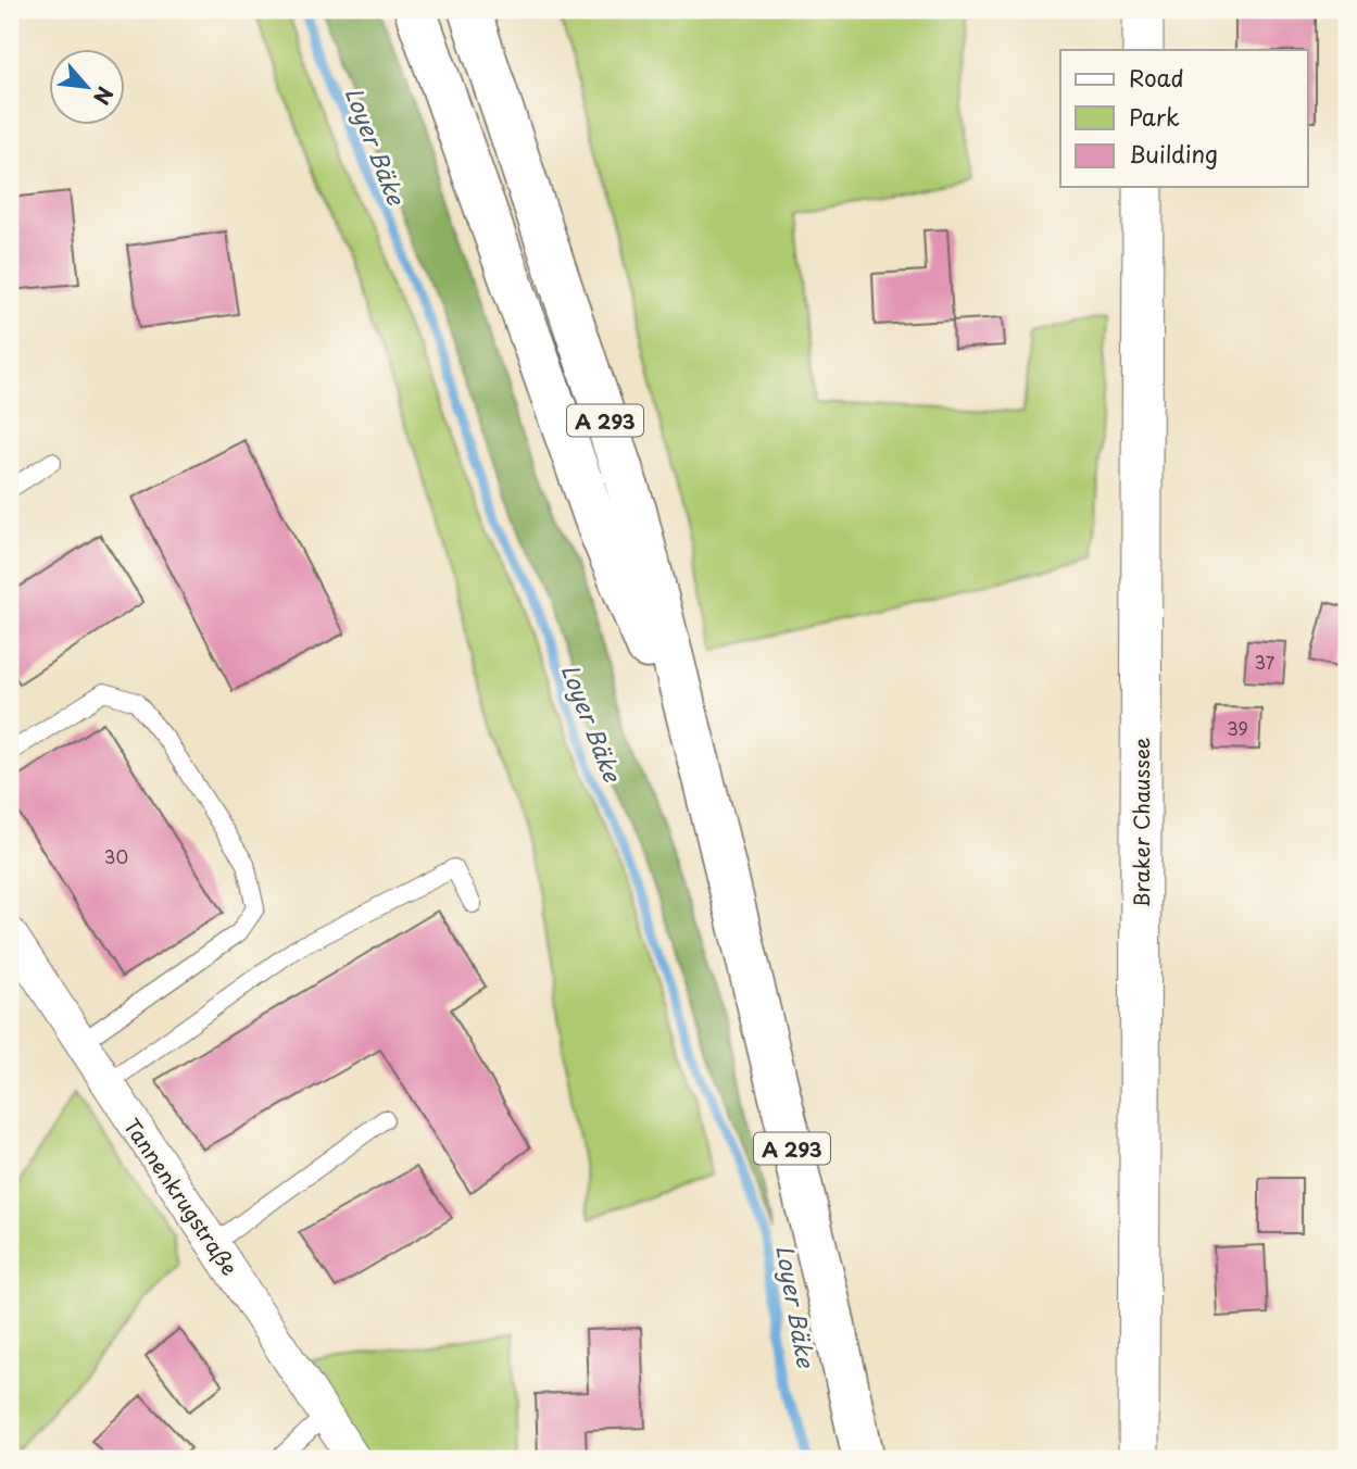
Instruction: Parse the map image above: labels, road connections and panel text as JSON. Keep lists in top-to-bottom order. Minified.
{"streets":{"highway":["A 293"],"street":["Braker Chaussee","Tannenkrugstraße"]},"water":["Loyer Bäke"],"house_numbers":["37","39","30"],"legend":["Road","Park","Building"],"north":"bottom right"}
